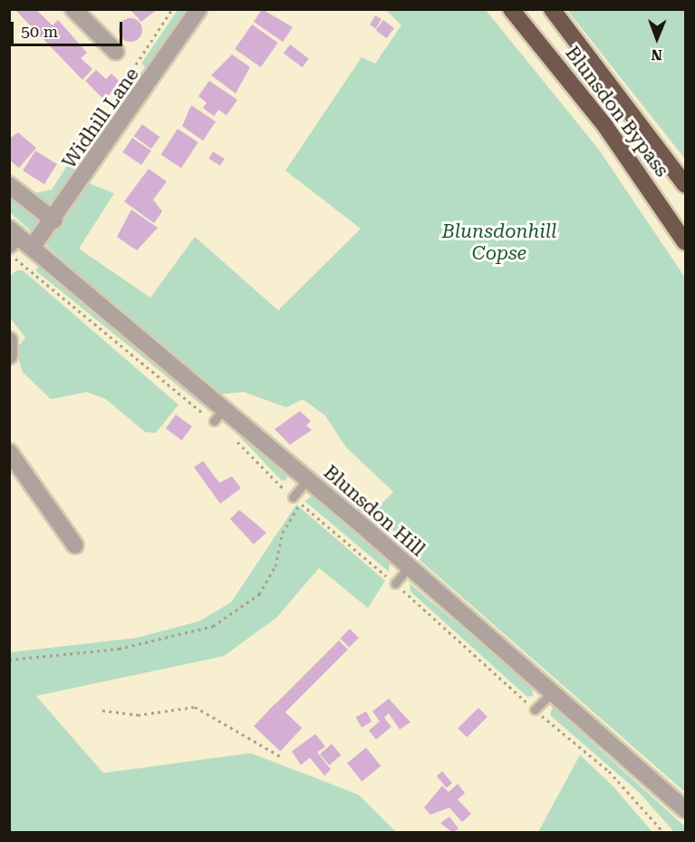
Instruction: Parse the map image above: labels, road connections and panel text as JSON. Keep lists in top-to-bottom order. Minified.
{"streets":{"highway":["Blunsdon Bypass"],"street":["Widhill Lane","Blunsdon Hill"]},"crossings":[["Widhill Lane","Blunsdon Hill"]],"parks":["Blunsdonhill Copse"],"scale_bar":"50 m","north":"bottom"}
